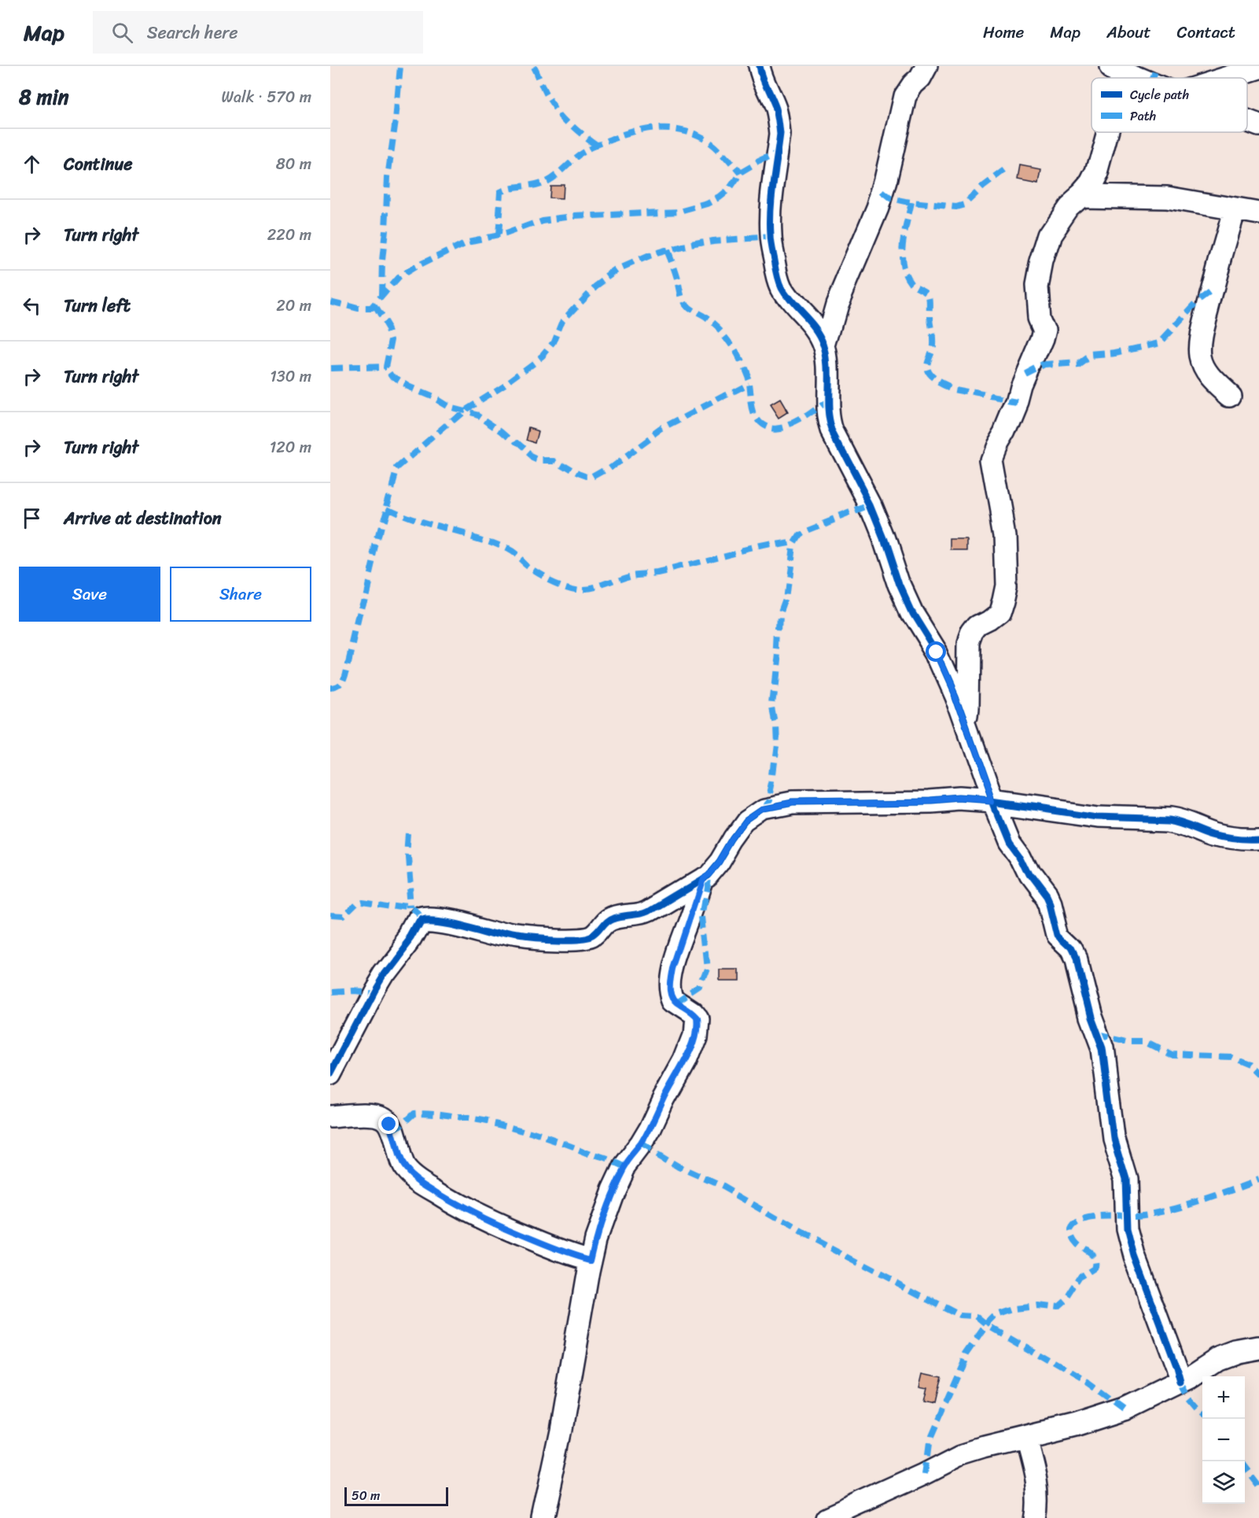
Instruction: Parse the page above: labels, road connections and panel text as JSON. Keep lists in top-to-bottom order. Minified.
{"legend":["Cycle path","Path"],"scale_bar":"50 m","page":{"header":"Map","search":"Search here","nav":["Home","Map","About","Contact"],"heading":["8 min","Walk · 570 m"],"list":[["Continue","80 m"],["Turn right","220 m"],["Turn left","20 m"],["Turn right","130 m"],["Turn right","120 m"],"Arrive at destination"],"buttons":["Save","Share"],"map_buttons":["+","−"],"scale":"50 m"}}
